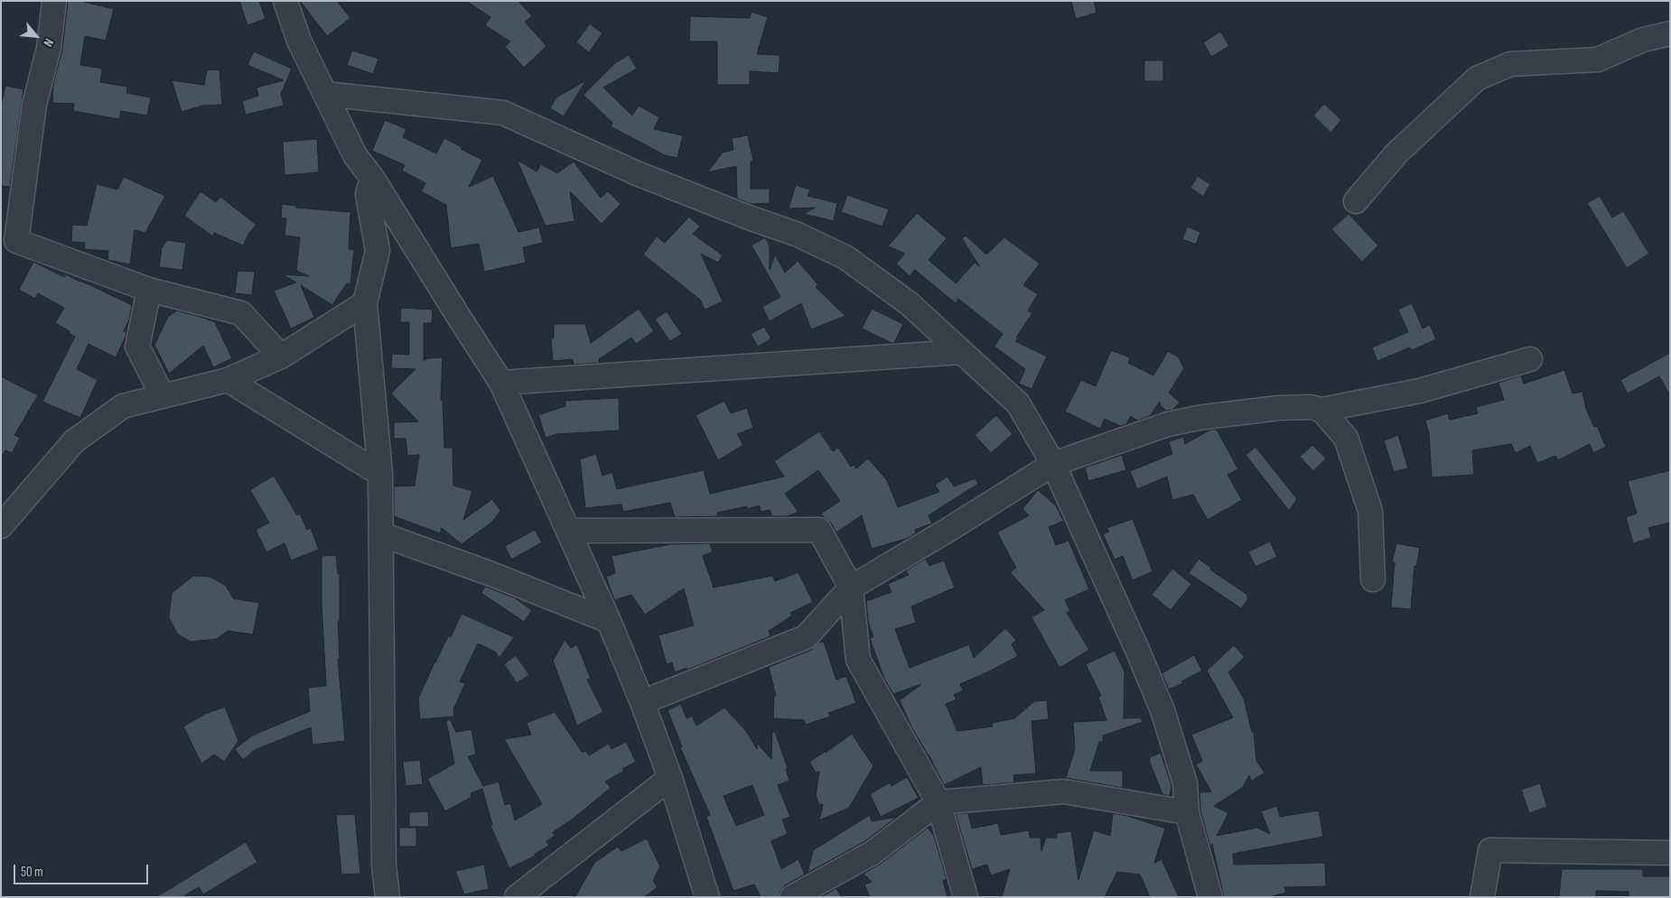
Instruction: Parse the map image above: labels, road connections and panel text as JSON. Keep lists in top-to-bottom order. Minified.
{"scale_bar":"50 m","north":"bottom right"}
